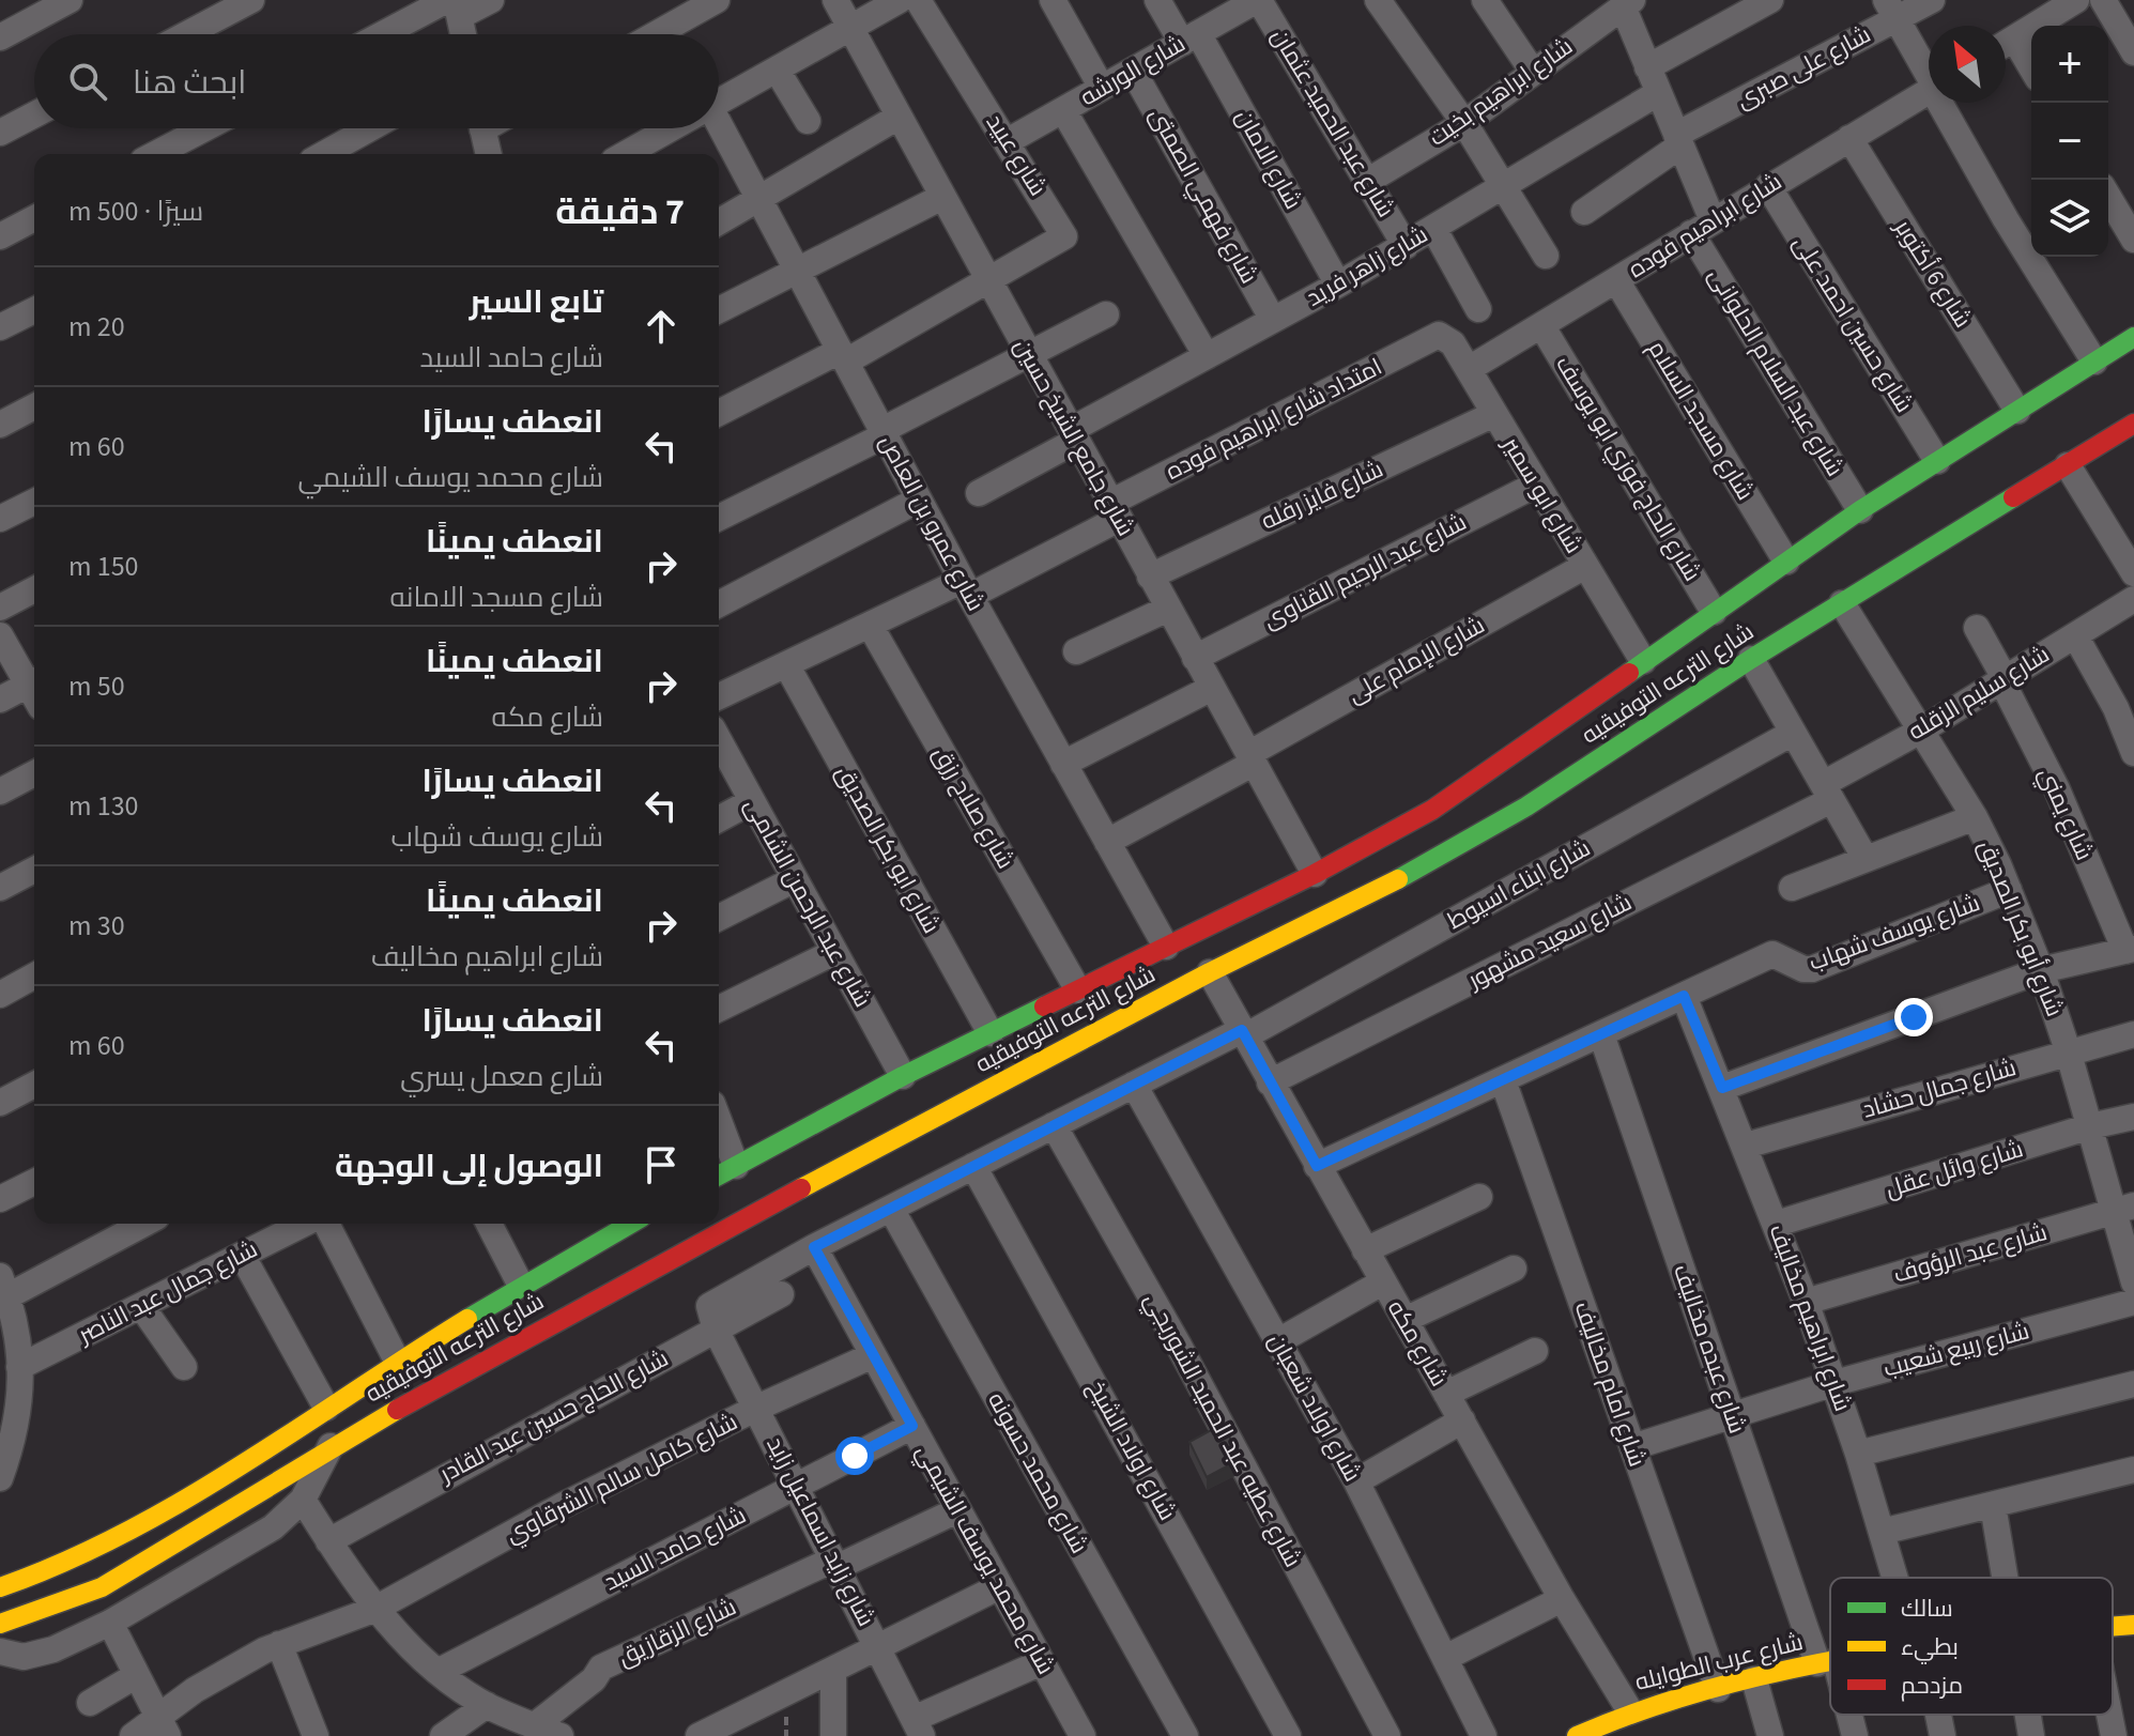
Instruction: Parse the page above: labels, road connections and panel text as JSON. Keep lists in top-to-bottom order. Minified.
{"streets":{"main road":["شارع الترعه التوفيقيه","شارع عرب الطوايله"],"street":["شارع على صبرى","شارع الورشه","شارع ابراهيم بخيت","شارع عبد الحميد عثمان","شارع عبيد","شارع الامان","شارع فهمي الصمتى","شارع ابراهيم فوده","شارع زاهر فريد","شارع 6 أكتوبر","شارع حسين احمد على","شارع عبد السلام الحلوانى","امتداد شارع ابراهيم فوده","شارع مسجد السلام","شارع جامع الشيخ حسين","شارع الحاج فوزي ابو يوسف","شارع فايز رفله","شارع ابو سمير","شارع عمرو بن العاص","شارع عبد الرحيم القناوى","شارع الإمام على","شارع سليم الزقله","شارع صلاح رزق","شارع يمني","شارع ابو بكر الصديق","شارع ابناء اسيوط","شارع عبد الرحمن الشامى","شارع أبو بكر الصديق","شارع يوسف شهاب","شارع سعيد مشهور","شارع جمال حشاد","شارع وائل عقل","شارع عبد الرؤوف","شارع جمال عبد الناصر","شارع ابراهيم مخاليف","شارع مكه","شارع عبده مخاليف","شارع ربيع شعيب","شارع امام مخاليف","شارع اولاد شعبان","شارع الحاج حسين عبد القادر","شارع عطيه عبد الحميد الشوربجي","شارع اولاد الشيخ","شارع محمد حسونه","شارع كامل سالم الشرقاوي","شارع زايد اسماعيل زايد","شارع حامد السيد","شارع محمد يوسف الشيمي","شارع الزقازيق"]},"crossings":[["شارع على صبرى","شارع عبد السلام الحلوانى"],["شارع الورشه","شارع عبد الحميد عثمان"],["شارع الورشه","شارع عبيد"],["شارع الورشه","شارع الامان"],["شارع الورشه","شارع فهمي الصمتى"],["شارع ابراهيم بخيت","شارع عبد الحميد عثمان"],["شارع ابراهيم بخيت","شارع عبد السلام الحلوانى"],["شارع عبد الحميد عثمان","شارع زاهر فريد"],["شارع عبيد","شارع جامع الشيخ حسين"],["شارع الامان","شارع زاهر فريد"],["شارع فهمي الصمتى","شارع زاهر فريد"],["شارع ابراهيم فوده","شارع 6 أكتوبر"],["شارع ابراهيم فوده","شارع حسين احمد على"],["شارع ابراهيم فوده","شارع عبد السلام الحلوانى"],["شارع ابراهيم فوده","شارع مسجد السلام"],["شارع ابراهيم فوده","شارع الحاج فوزي ابو يوسف"],["شارع ابراهيم فوده","شارع ابو سمير"],["شارع زاهر فريد","شارع عبد السلام الحلوانى"],["شارع زاهر فريد","شارع جامع الشيخ حسين"],["شارع 6 أكتوبر","شارع الترعه التوفيقيه"],["شارع حسين احمد على","شارع الترعه التوفيقيه"],["شارع عبد السلام الحلوانى","شارع الترعه التوفيقيه"],["امتداد شارع ابراهيم فوده","شارع جامع الشيخ حسين"],["امتداد شارع ابراهيم فوده","شارع ابو سمير"],["امتداد شارع ابراهيم فوده","شارع عمرو بن العاص"],["امتداد شارع ابراهيم فوده","شارع صلاح رزق"],["امتداد شارع ابراهيم فوده","شارع ابو بكر الصديق"],["شارع مسجد السلام","شارع الترعه التوفيقيه"],["شارع جامع الشيخ حسين","شارع فايز رفله"],["شارع جامع الشيخ حسين","شارع عبد الرحيم القناوى"],["شارع جامع الشيخ حسين","شارع الإمام على"],["شارع جامع الشيخ حسين","شارع الترعه التوفيقيه"],["شارع الحاج فوزي ابو يوسف","شارع الترعه التوفيقيه"],["شارع فايز رفله","شارع ابو سمير"],["شارع ابو سمير","شارع عبد الرحيم القناوى"],["شارع ابو سمير","شارع الإمام على"],["شارع ابو سمير","شارع الترعه التوفيقيه"],["شارع عمرو بن العاص","شارع الإمام على"],["شارع عمرو بن العاص","شارع الترعه التوفيقيه"],["شارع الترعه التوفيقيه","شارع صلاح رزق"],["شارع الترعه التوفيقيه","شارع ابو بكر الصديق"],["شارع الترعه التوفيقيه","شارع عبد الرحمن الشامى"],["شارع الترعه التوفيقيه","شارع أبو بكر الصديق"],["شارع الترعه التوفيقيه","شارع مكه"],["شارع سليم الزقله","شارع يمني"],["شارع سليم الزقله","شارع أبو بكر الصديق"],["شارع سليم الزقله","شارع سعيد مشهور"],["شارع ابناء اسيوط","شارع مكه"],["شارع ابناء اسيوط","شارع اولاد شعبان"],["شارع ابناء اسيوط","شارع الحاج حسين عبد القادر"],["شارع ابناء اسيوط","شارع عطيه عبد الحميد الشوربجي"],["شارع ابناء اسيوط","شارع اولاد الشيخ"],["شارع ابناء اسيوط","شارع محمد حسونه"],["شارع ابناء اسيوط","شارع زايد اسماعيل زايد"],["شارع ابناء اسيوط","شارع محمد يوسف الشيمي"],["شارع أبو بكر الصديق","شارع يوسف شهاب"],["شارع أبو بكر الصديق","شارع جمال حشاد"],["شارع أبو بكر الصديق","شارع وائل عقل"],["شارع أبو بكر الصديق","شارع عبد الرؤوف"],["شارع يوسف شهاب","شارع ابراهيم مخاليف"],["شارع يوسف شهاب","شارع مكه"],["شارع يوسف شهاب","شارع عبده مخاليف"],["شارع يوسف شهاب","شارع امام مخاليف"],["شارع سعيد مشهور","شارع مكه"],["شارع جمال حشاد","شارع ابراهيم مخاليف"],["شارع وائل عقل","شارع ابراهيم مخاليف"],["شارع عبد الرؤوف","شارع ابراهيم مخاليف"],["شارع ابراهيم مخاليف","شارع ربيع شعيب"],["شارع مكه","شارع عرب الطوايله"],["شارع عبده مخاليف","شارع ربيع شعيب"],["شارع عبده مخاليف","شارع عرب الطوايله"],["شارع ربيع شعيب","شارع امام مخاليف"],["شارع امام مخاليف","شارع عرب الطوايله"],["شارع الحاج حسين عبد القادر","شارع زايد اسماعيل زايد"],["شارع كامل سالم الشرقاوي","شارع زايد اسماعيل زايد"],["شارع كامل سالم الشرقاوي","شارع محمد يوسف الشيمي"],["شارع زايد اسماعيل زايد","شارع حامد السيد"],["شارع زايد اسماعيل زايد","شارع الزقازيق"],["شارع حامد السيد","شارع محمد يوسف الشيمي"],["شارع محمد يوسف الشيمي","شارع الزقازيق"]],"legend":["سالك","بطيء","مزدحم"],"north":"top left","page":{"map_buttons":["+","−"],"search":"ابحث هنا","heading":["7 دقيقة","سيرًا · 500 m"],"list":[["تابع السير","شارع حامد السيد","20 m"],["انعطف يسارًا","شارع محمد يوسف الشيمي","60 m"],["انعطف يمينًا","شارع مسجد الامانه","150 m"],["انعطف يمينًا","شارع مكه","50 m"],["انعطف يسارًا","شارع يوسف شهاب","130 m"],["انعطف يمينًا","شارع ابراهيم مخاليف","30 m"],["انعطف يسارًا","شارع معمل يسري","60 m"],"الوصول إلى الوجهة"]}}
